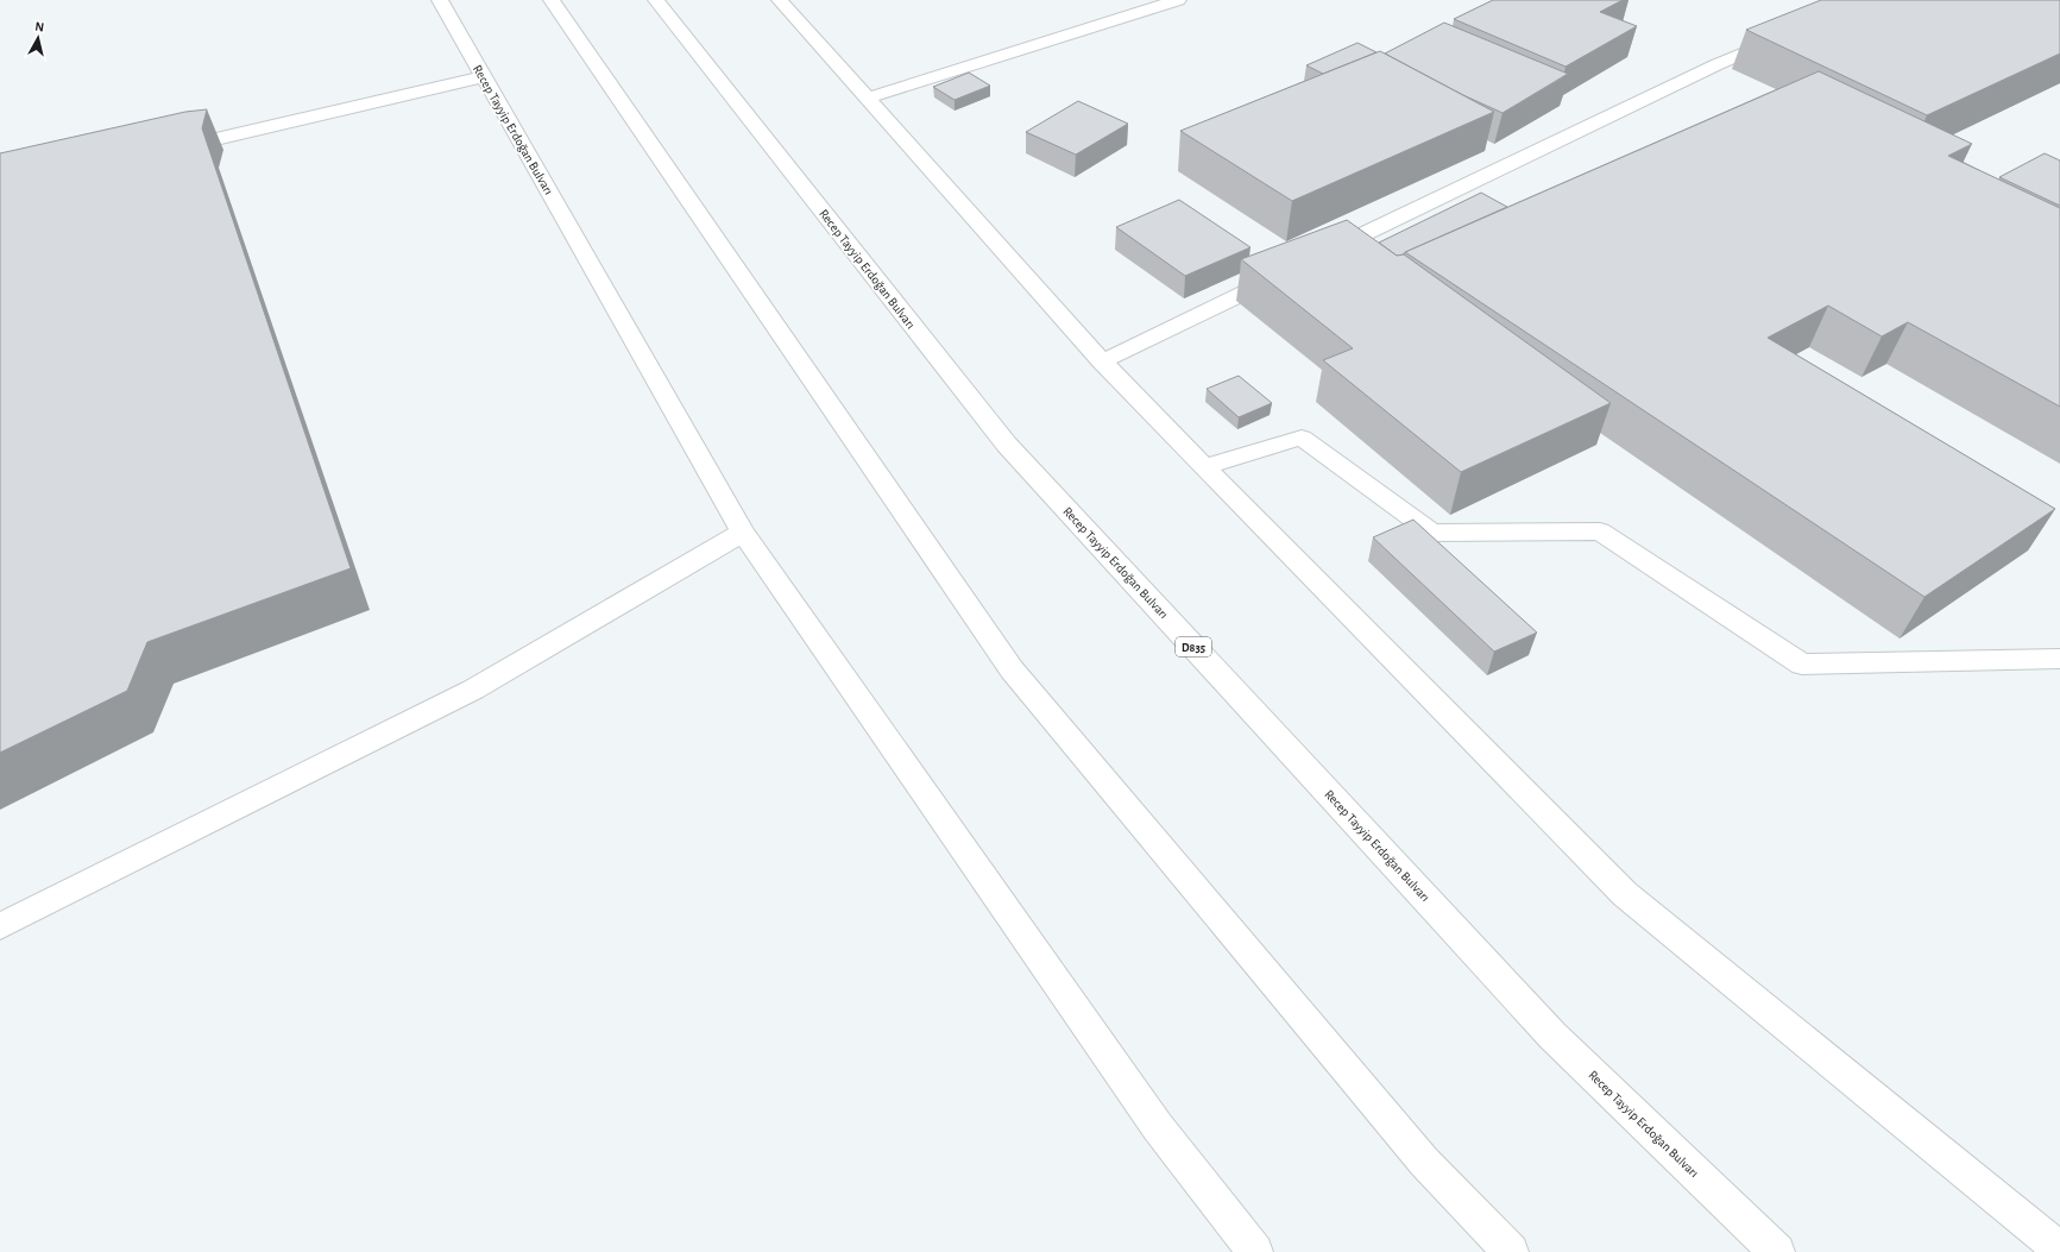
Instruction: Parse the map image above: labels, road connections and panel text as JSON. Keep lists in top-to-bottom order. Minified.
{"streets":{"main road":["Recep Tayyip Erdoğan Bulvarı","D835"]},"north":"top"}
